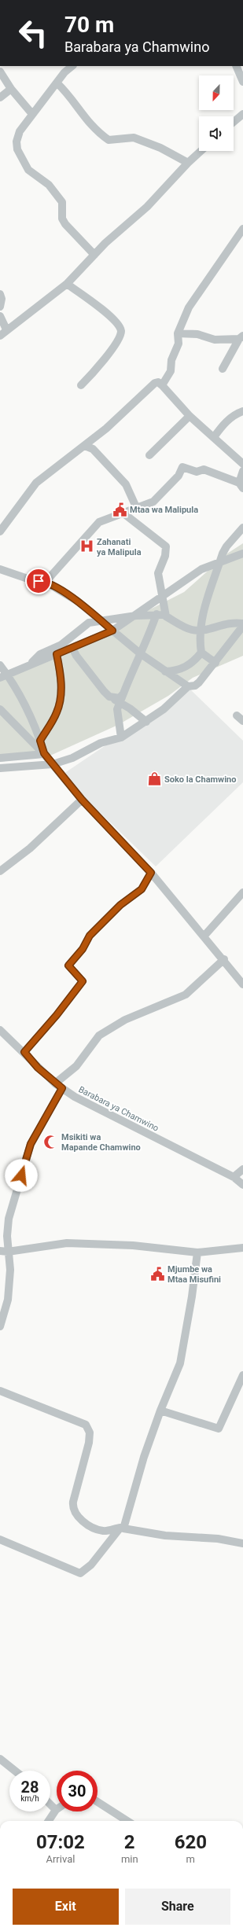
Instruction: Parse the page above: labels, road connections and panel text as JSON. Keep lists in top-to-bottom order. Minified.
{"streets":{"street":["Barabara ya Chamwino"]},"places":{"public building":["Mtaa wa Malipula","Mjumbe wa Mtaa Misufini"],"hospital":["Zahanati ya Malipula"],"shop":["Soko la Chamwino"],"mosque":["Msikiti wa Mapande Chamwino"]},"north":"bottom","page":{"turn":["70 m","Barabara ya Chamwino"],"speed":"28 km/h","limit":"30","eta":["07:02","Arrival","2","min","620","m"],"buttons":["Exit","Share"]}}
